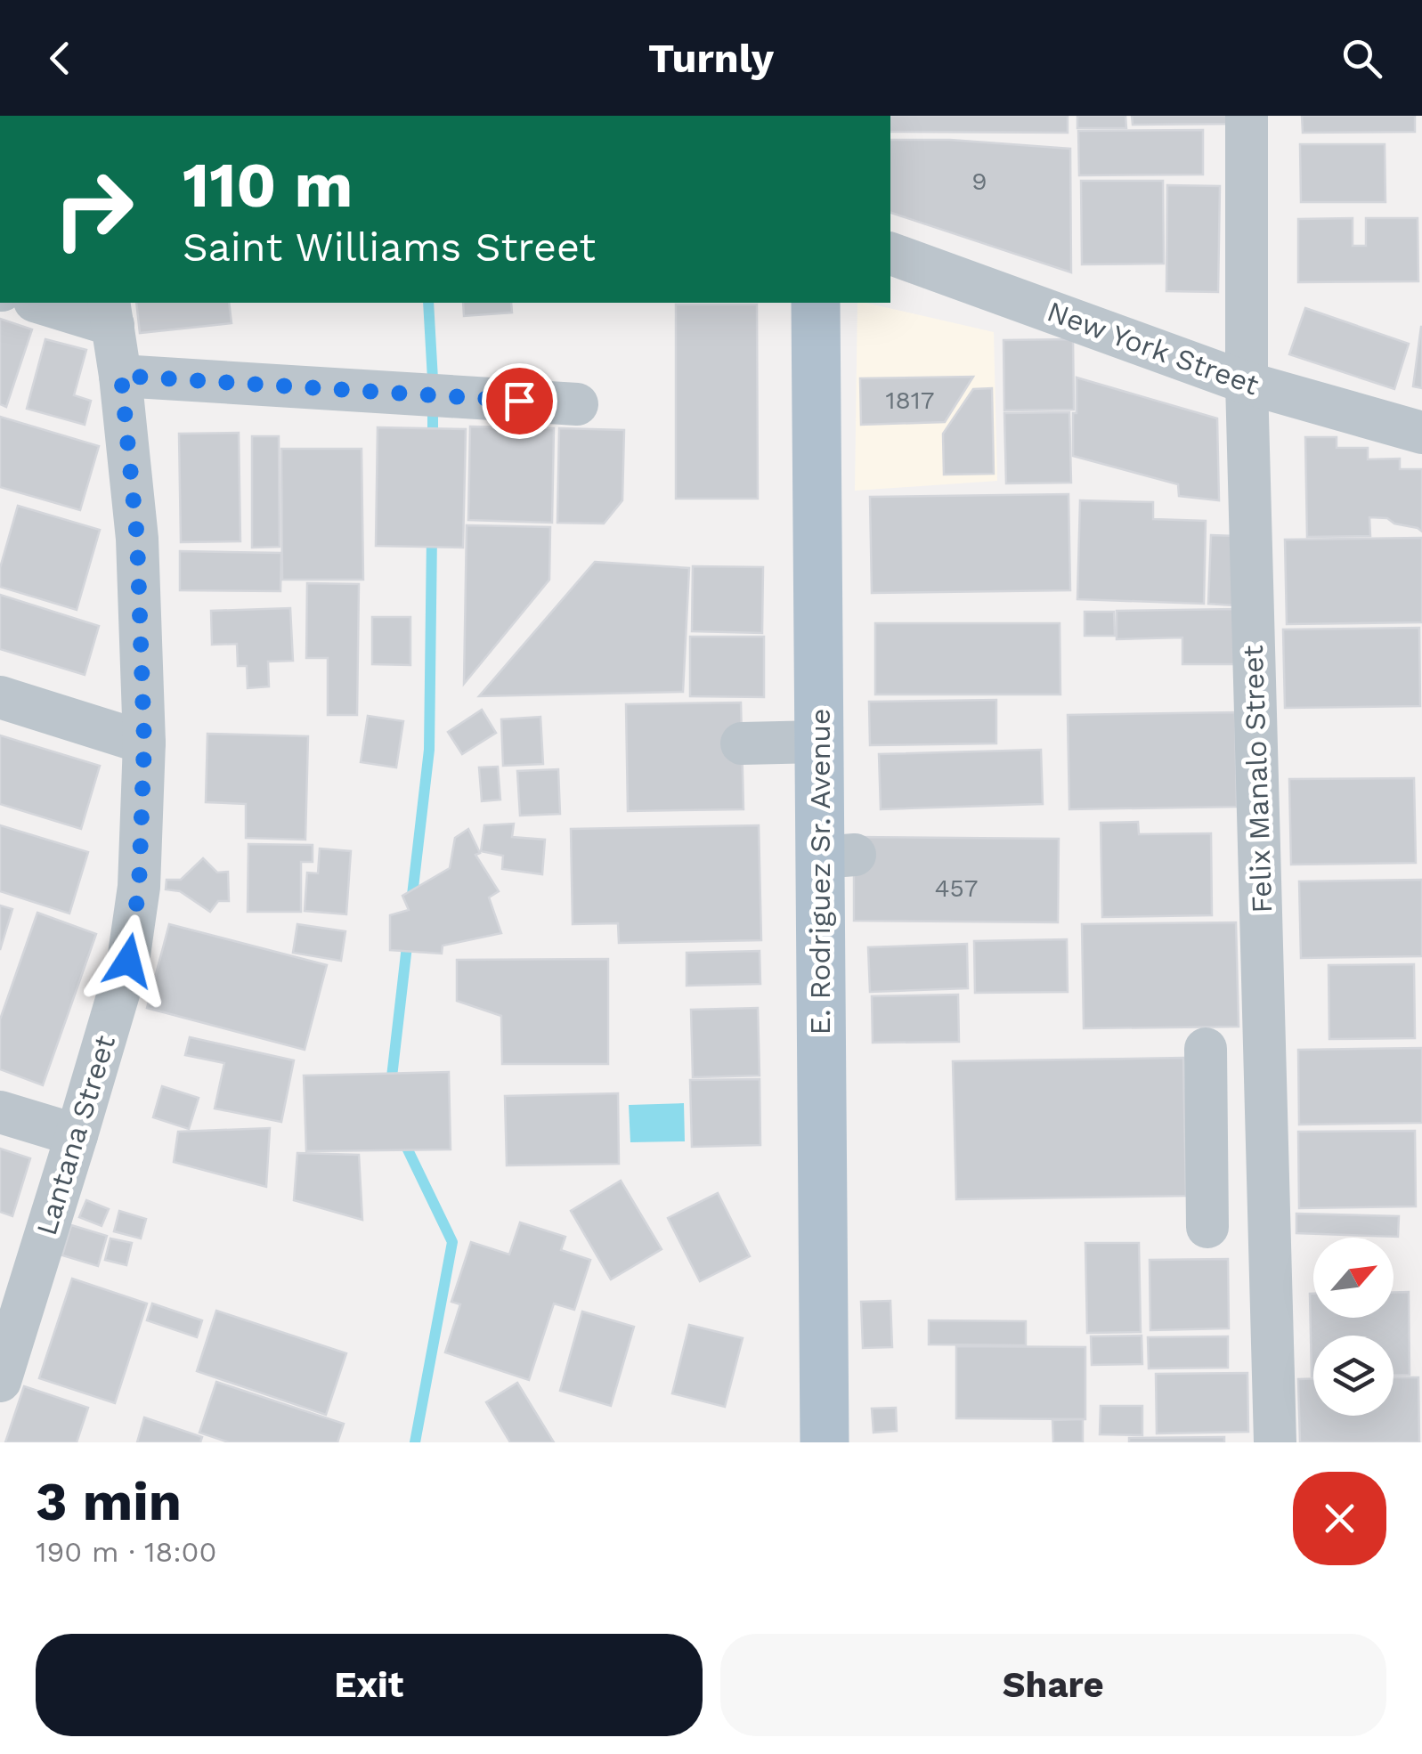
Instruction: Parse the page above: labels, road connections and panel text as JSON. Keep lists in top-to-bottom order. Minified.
{"streets":{"main road":["E. Rodriguez Sr. Avenue"],"street":["New York Street","Felix Manalo Street","Lantana Street"]},"crossings":[["New York Street","Felix Manalo Street"]],"house_numbers":["9","1817","457"],"north":"top right","page":{"header":"Turnly","turn":["110 m","Saint Williams Street"],"heading":["3 min","190 m · 18:00"],"buttons":["Exit","Share"]}}
